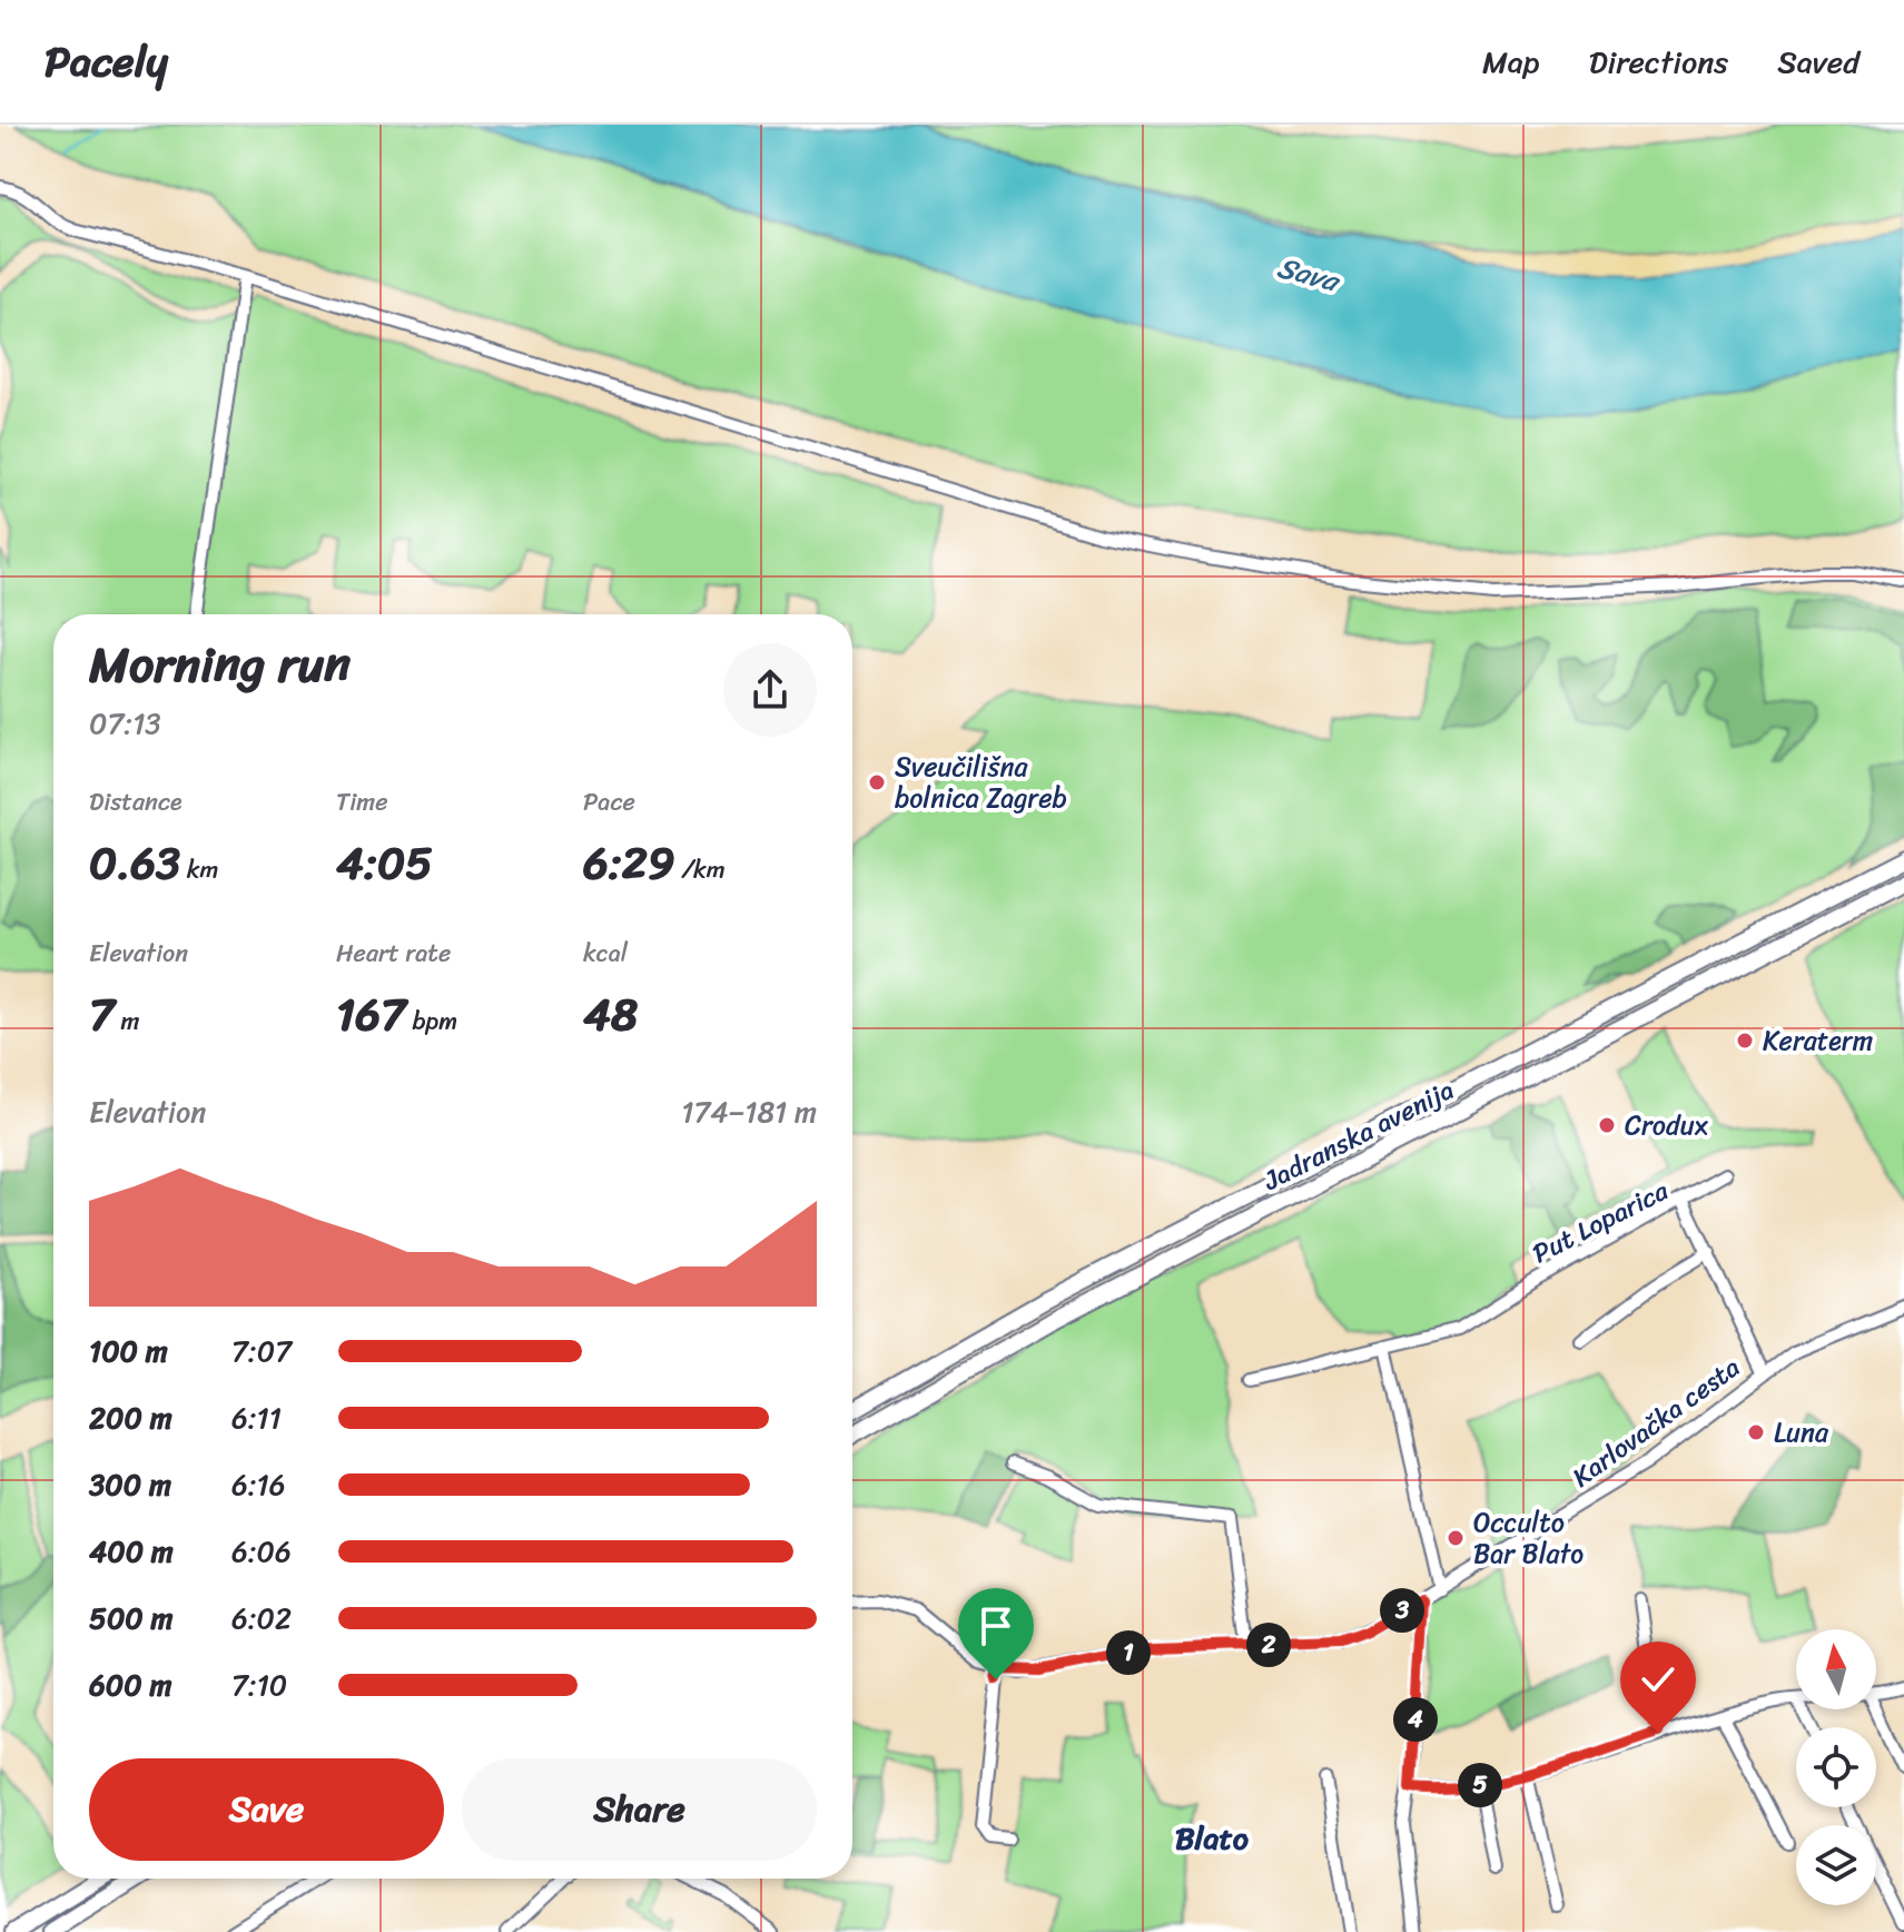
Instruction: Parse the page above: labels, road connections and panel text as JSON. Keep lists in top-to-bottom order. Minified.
{"streets":{"main road":["Jadranska avenija"],"street":["Put Loparica","Karlovačka cesta"]},"crossings":[["Put Loparica","Karlovačka cesta"]],"districts":["Blato"],"water":["Sava"],"places":["Sveučilišna bolnica Zagreb","Keraterm","Crodux","Luna","Occulto Bar Blato"],"north":"top","page":{"header":"Pacely","nav":["Map","Directions","Saved"],"heading":["Morning run","07:13"],"stats":[["Distance","0.63 km"],["Time","4:05"],["Pace","6:29 /km"],["Elevation","7 m"],["Heart rate","167 bpm"],["kcal","48"]],"chart":["Elevation","174–181 m"],"list":[{"name":"100 m","note":"7:07"},{"name":"200 m","note":"6:11"},{"name":"300 m","note":"6:16"},{"name":"400 m","note":"6:06"},{"name":"500 m","note":"6:02"},{"name":"600 m","note":"7:10"}],"pins":["3","2","1","4","5"],"buttons":["Save","Share"]}}
